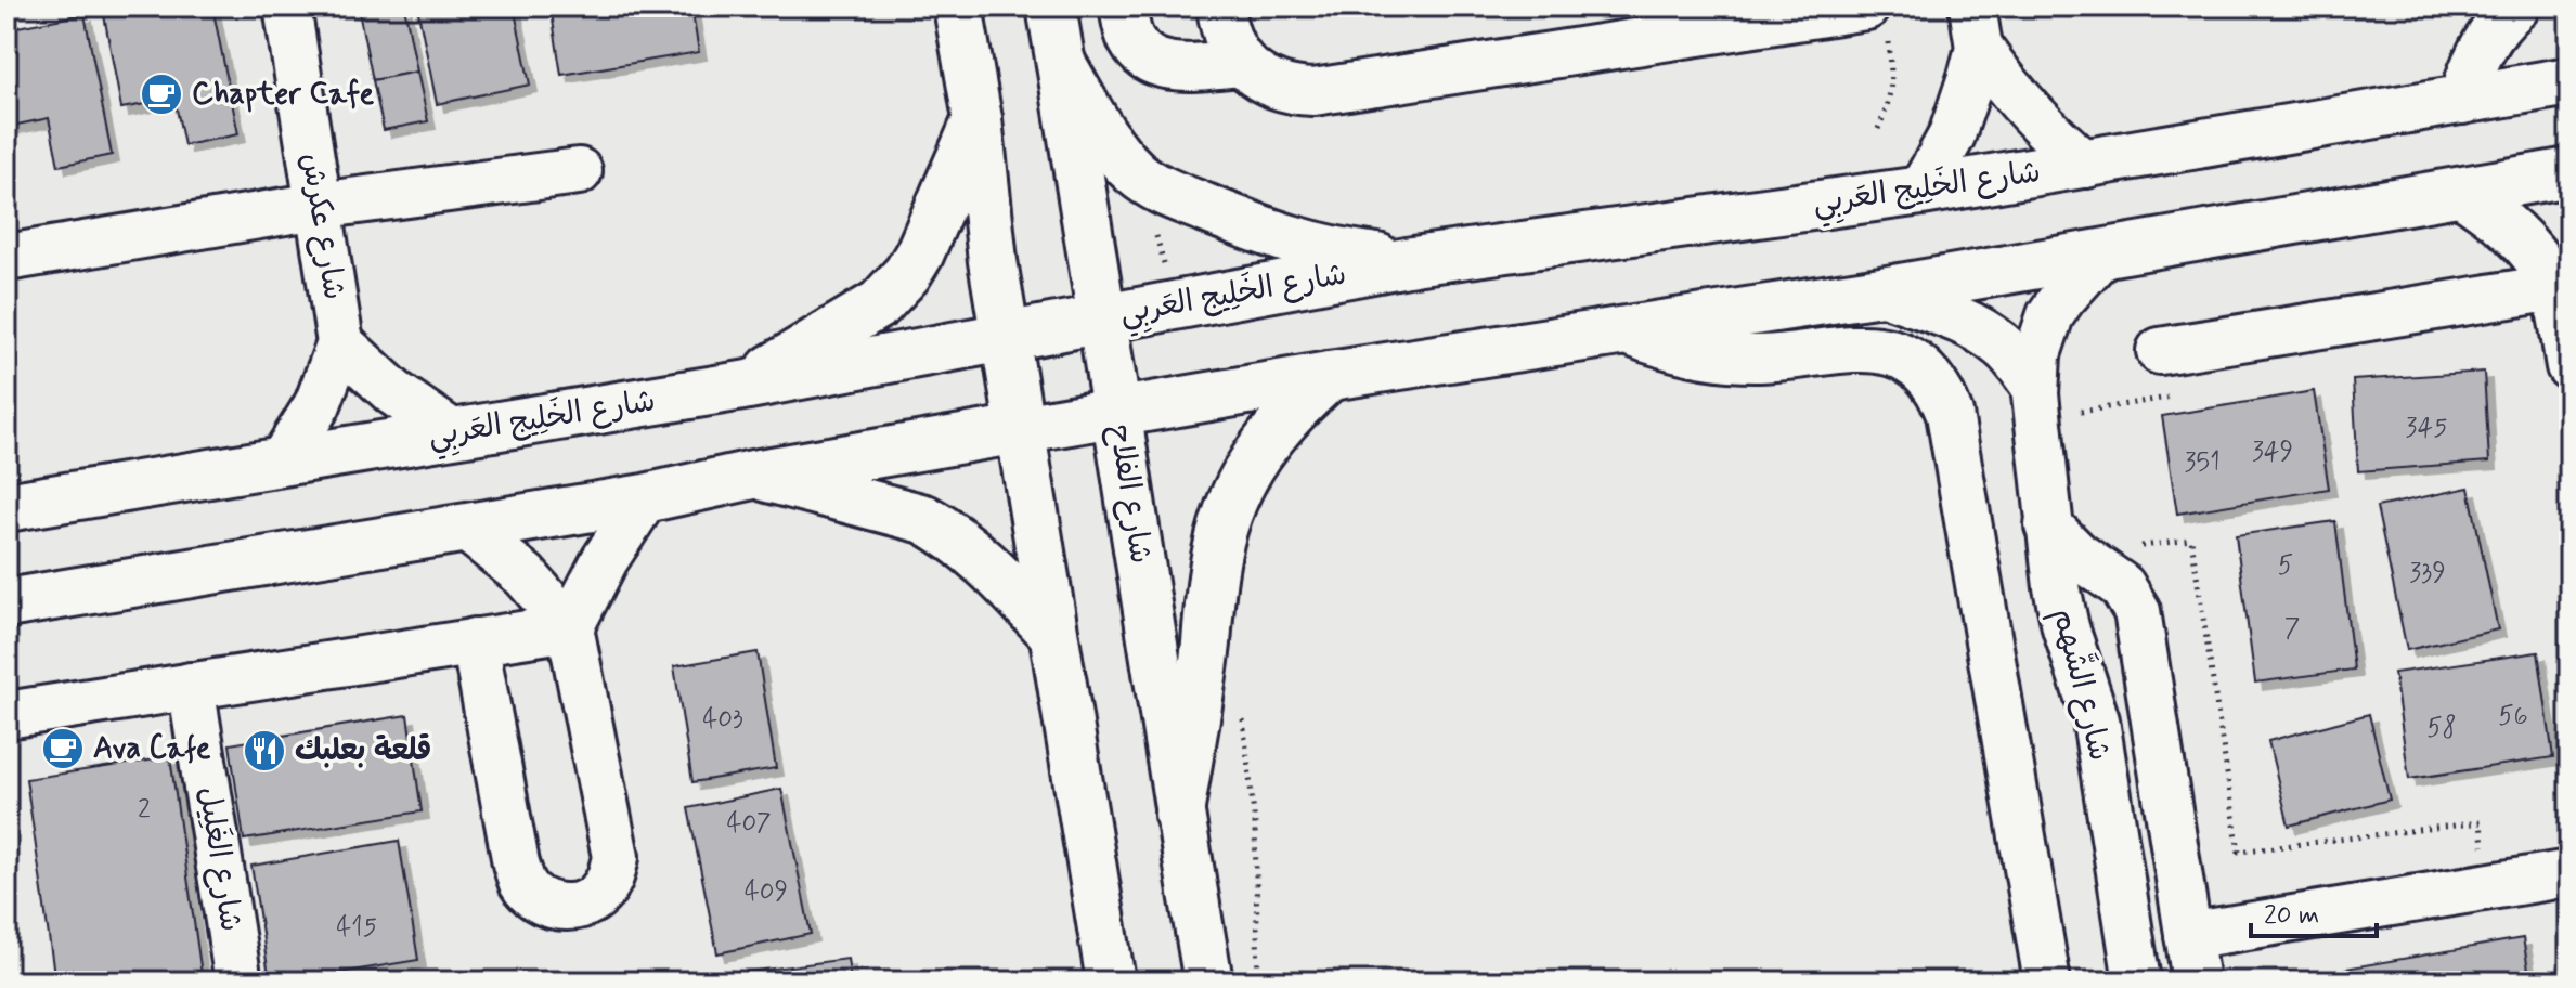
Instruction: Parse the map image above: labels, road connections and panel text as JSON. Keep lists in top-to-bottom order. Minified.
{"streets":{"main road":["شارع الخَلِيج العَربِي","شارع الفلاح"],"street":["شارع عكرش","شارع الشَّهم","شارع الغَلِيل"]},"crossings":[["شارع الخَلِيج العَربِي","شارع عكرش"],["شارع الخَلِيج العَربِي","شارع الفلاح"]],"places":{"cafe":["Chapter Cafe","Ava Cafe"],"restaurant":["قلعة بعلبك"]},"house_numbers":["345","349","351","5","339","7","56","403","58","2","407","409","415"],"scale_bar":"20 m"}
